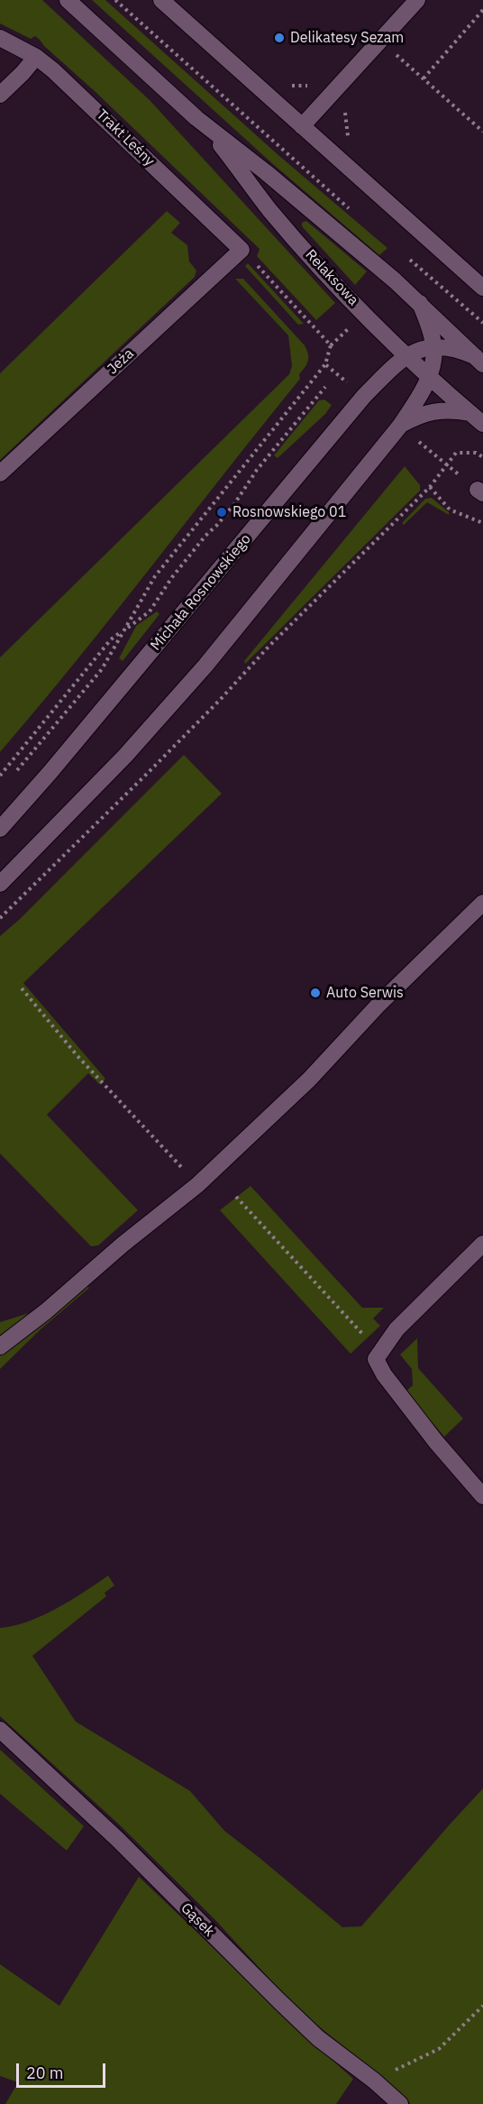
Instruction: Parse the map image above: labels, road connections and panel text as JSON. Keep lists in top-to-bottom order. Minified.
{"streets":{"street":["Trakt Leśny","Relaksowa","Jeża","Michała Rosnowskiego","Gąsek"]},"crossings":[["Trakt Leśny","Jeża"],["Relaksowa","Michała Rosnowskiego"]],"places":["Delikatesy Sezam","Rosnowskiego 01","Auto Serwis"],"scale_bar":"20 m"}
